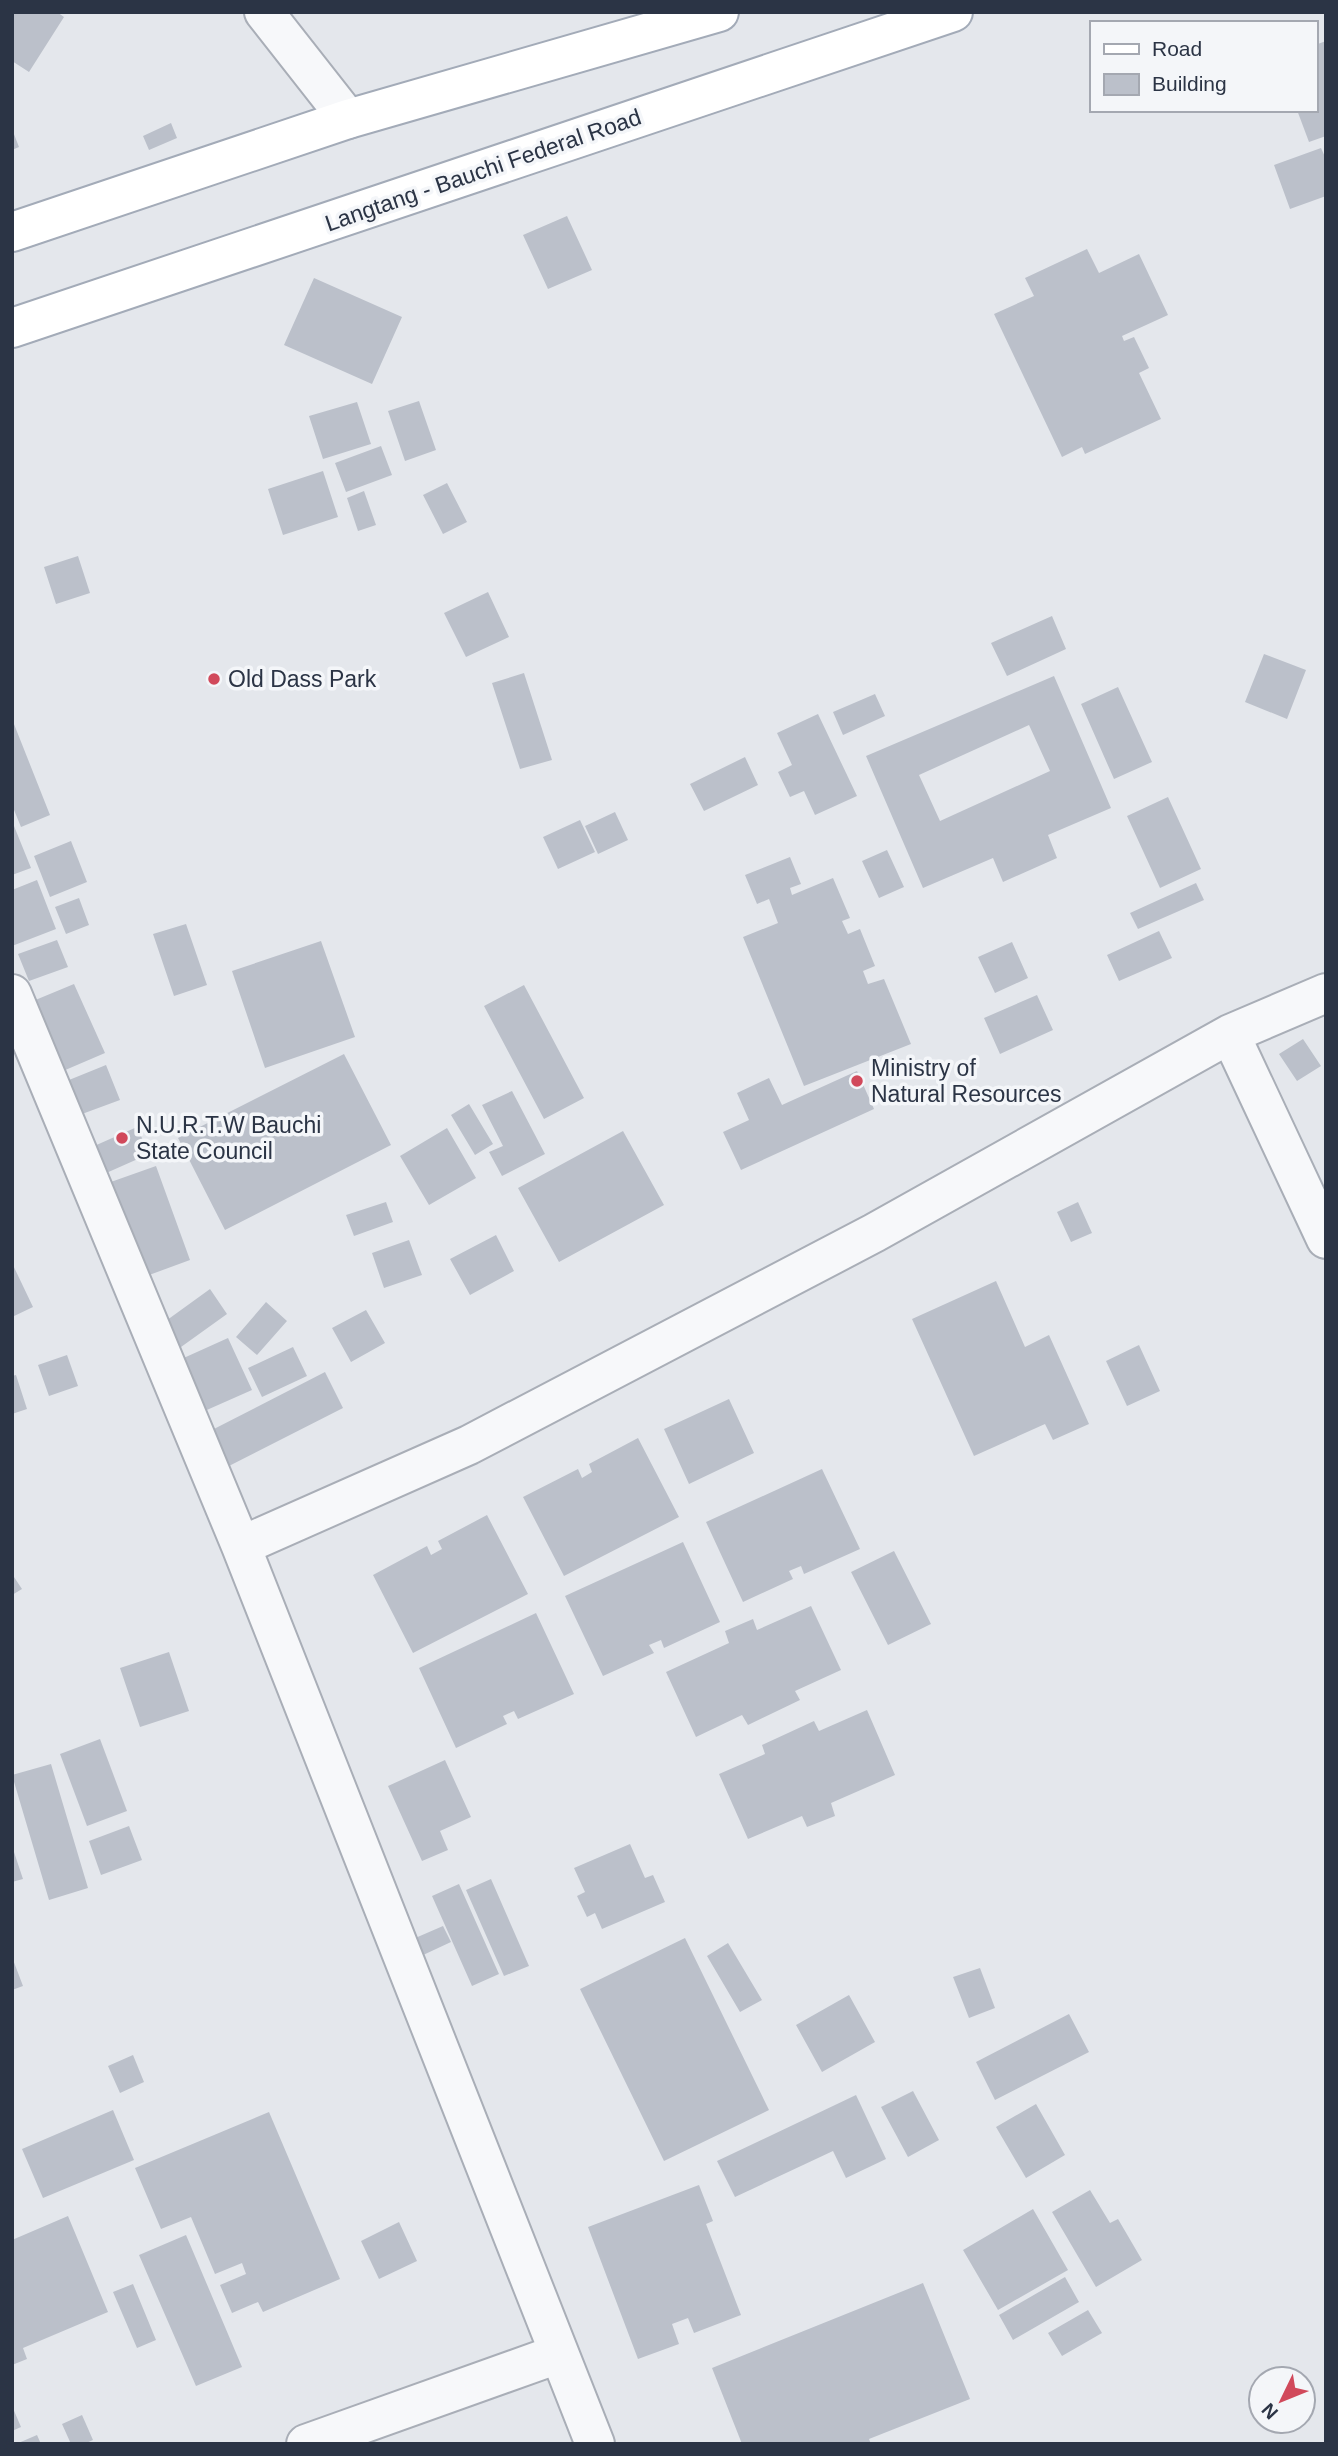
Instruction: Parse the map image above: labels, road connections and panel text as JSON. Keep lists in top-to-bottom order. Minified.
{"streets":{"main road":["Langtang - Bauchi Federal Road"]},"places":["Old Dass Park","Ministry of Natural Resources","N.U.R.T.W Bauchi State Council"],"legend":["Road","Building"],"north":"bottom left"}
